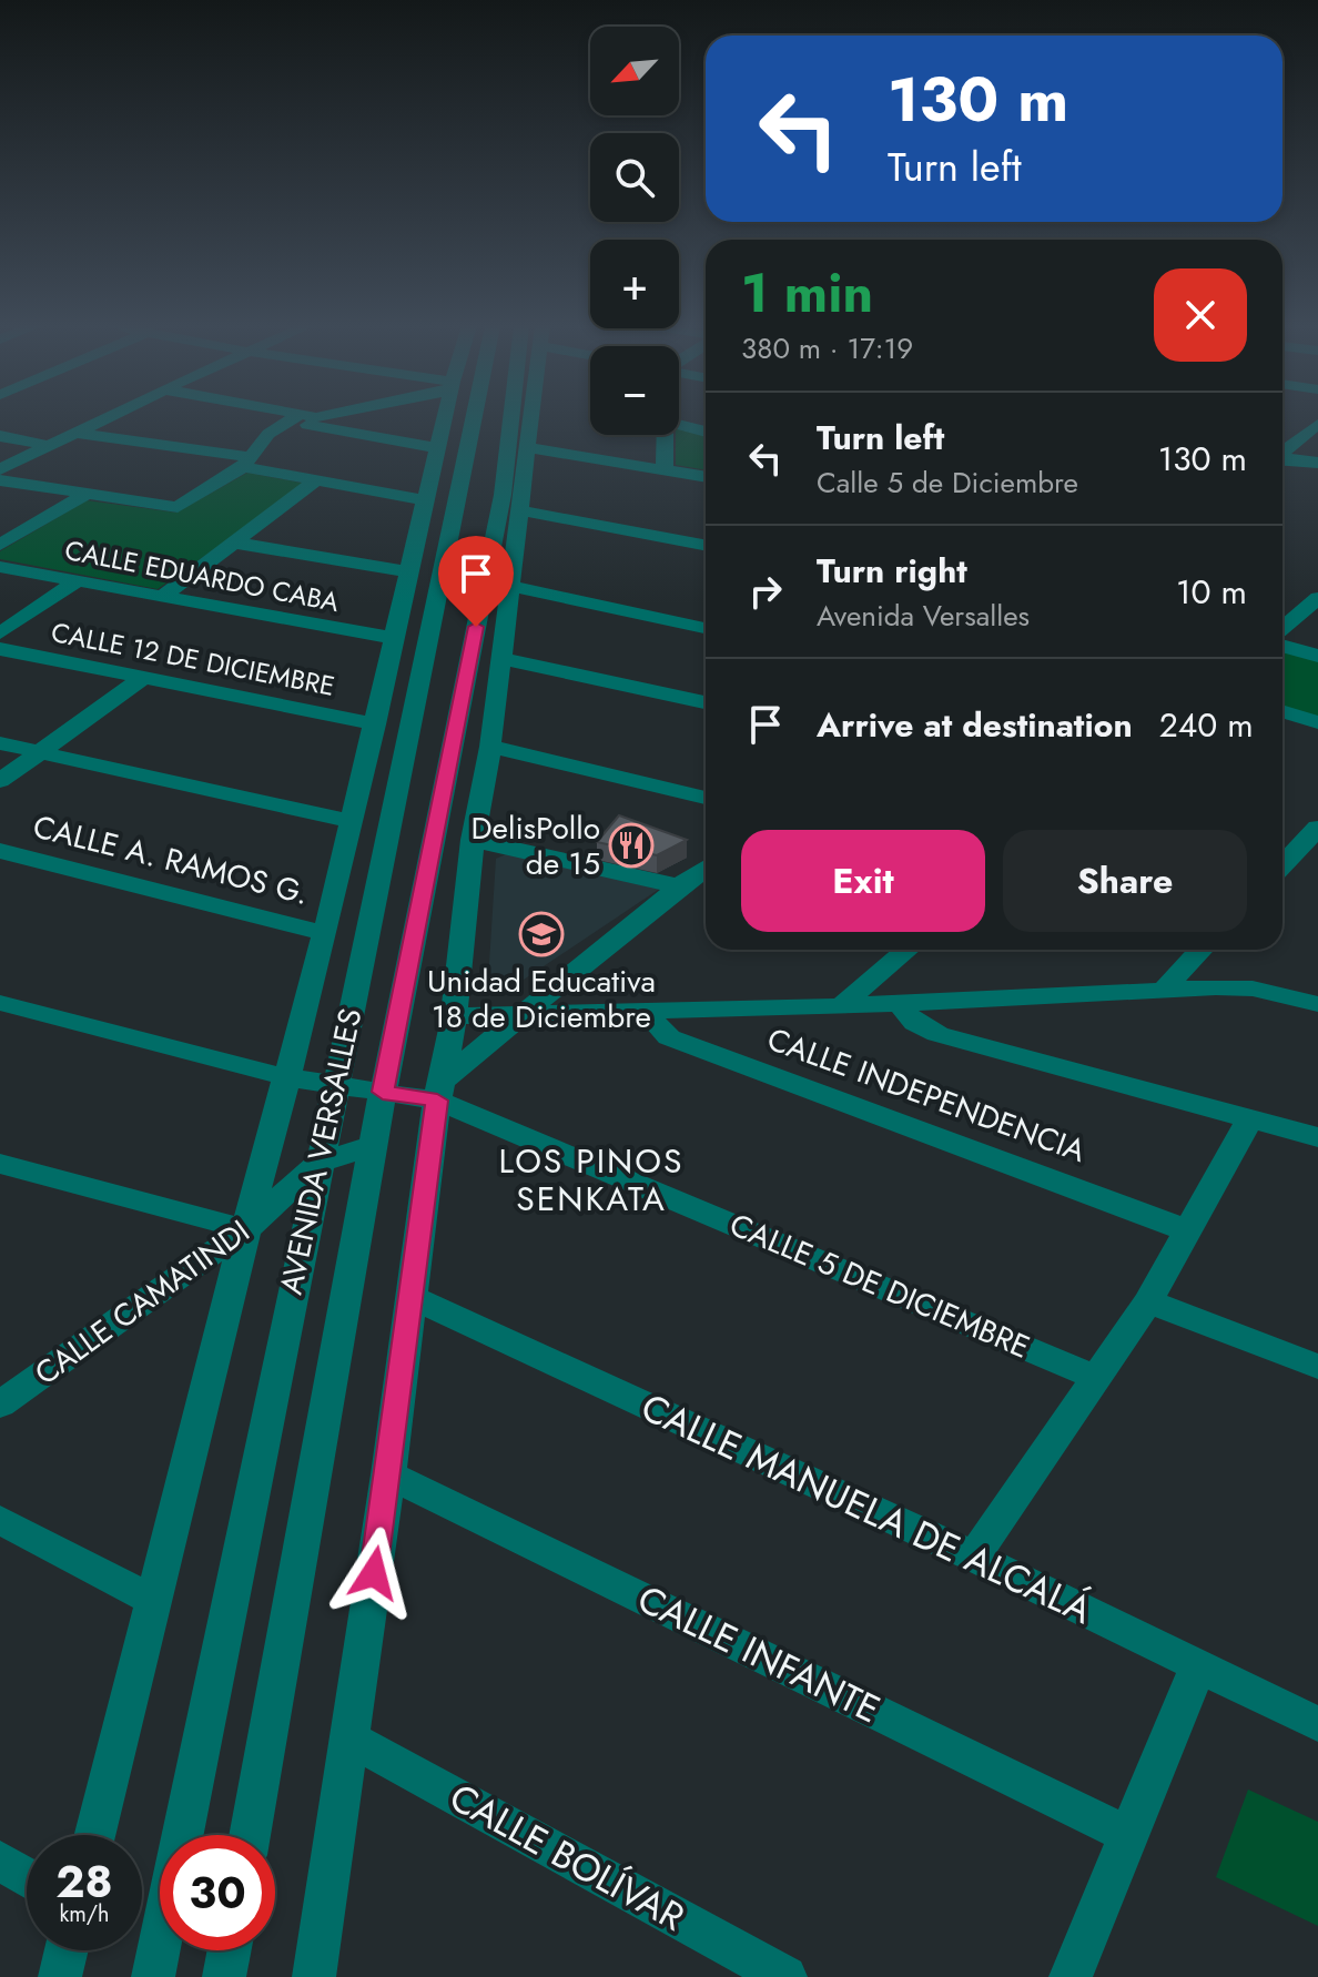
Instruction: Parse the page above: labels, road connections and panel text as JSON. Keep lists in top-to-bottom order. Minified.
{"streets":{"street":["CALLE EDUARDO CABA","CALLE 12 DE DICIEMBRE","CALLE A. RAMOS G.","CALLE INDEPENDENCIA","AVENIDA VERSALLES","CALLE 5 DE DICIEMBRE","CALLE CAMATINDI","CALLE MANUELA DE ALCALÁ","CALLE INFANTE","CALLE BOLÍVAR"]},"crossings":[["CALLE EDUARDO CABA","AVENIDA VERSALLES"],["CALLE 12 DE DICIEMBRE","AVENIDA VERSALLES"],["CALLE A. RAMOS G.","AVENIDA VERSALLES"],["AVENIDA VERSALLES","CALLE 5 DE DICIEMBRE"],["AVENIDA VERSALLES","CALLE CAMATINDI"],["AVENIDA VERSALLES","CALLE MANUELA DE ALCALÁ"],["AVENIDA VERSALLES","CALLE INFANTE"],["AVENIDA VERSALLES","CALLE BOLÍVAR"]],"districts":["LOS PINOS SENKATA"],"places":{"restaurant":["DelisPollo de 15"],"school or university":["Unidad Educativa 18 de Diciembre"]},"north":"bottom left","page":{"map_buttons":["+","−"],"turn":["130 m","Turn left"],"heading":["1 min","380 m · 17:19"],"list":[{"name":"Turn left","note":"Calle 5 de Diciembre","value":"130 m"},{"name":"Turn right","note":"Avenida Versalles","value":"10 m"},{"name":"Arrive at destination","value":"240 m"}],"buttons":["Exit","Share"],"speed":"28 km/h","limit":"30"}}
